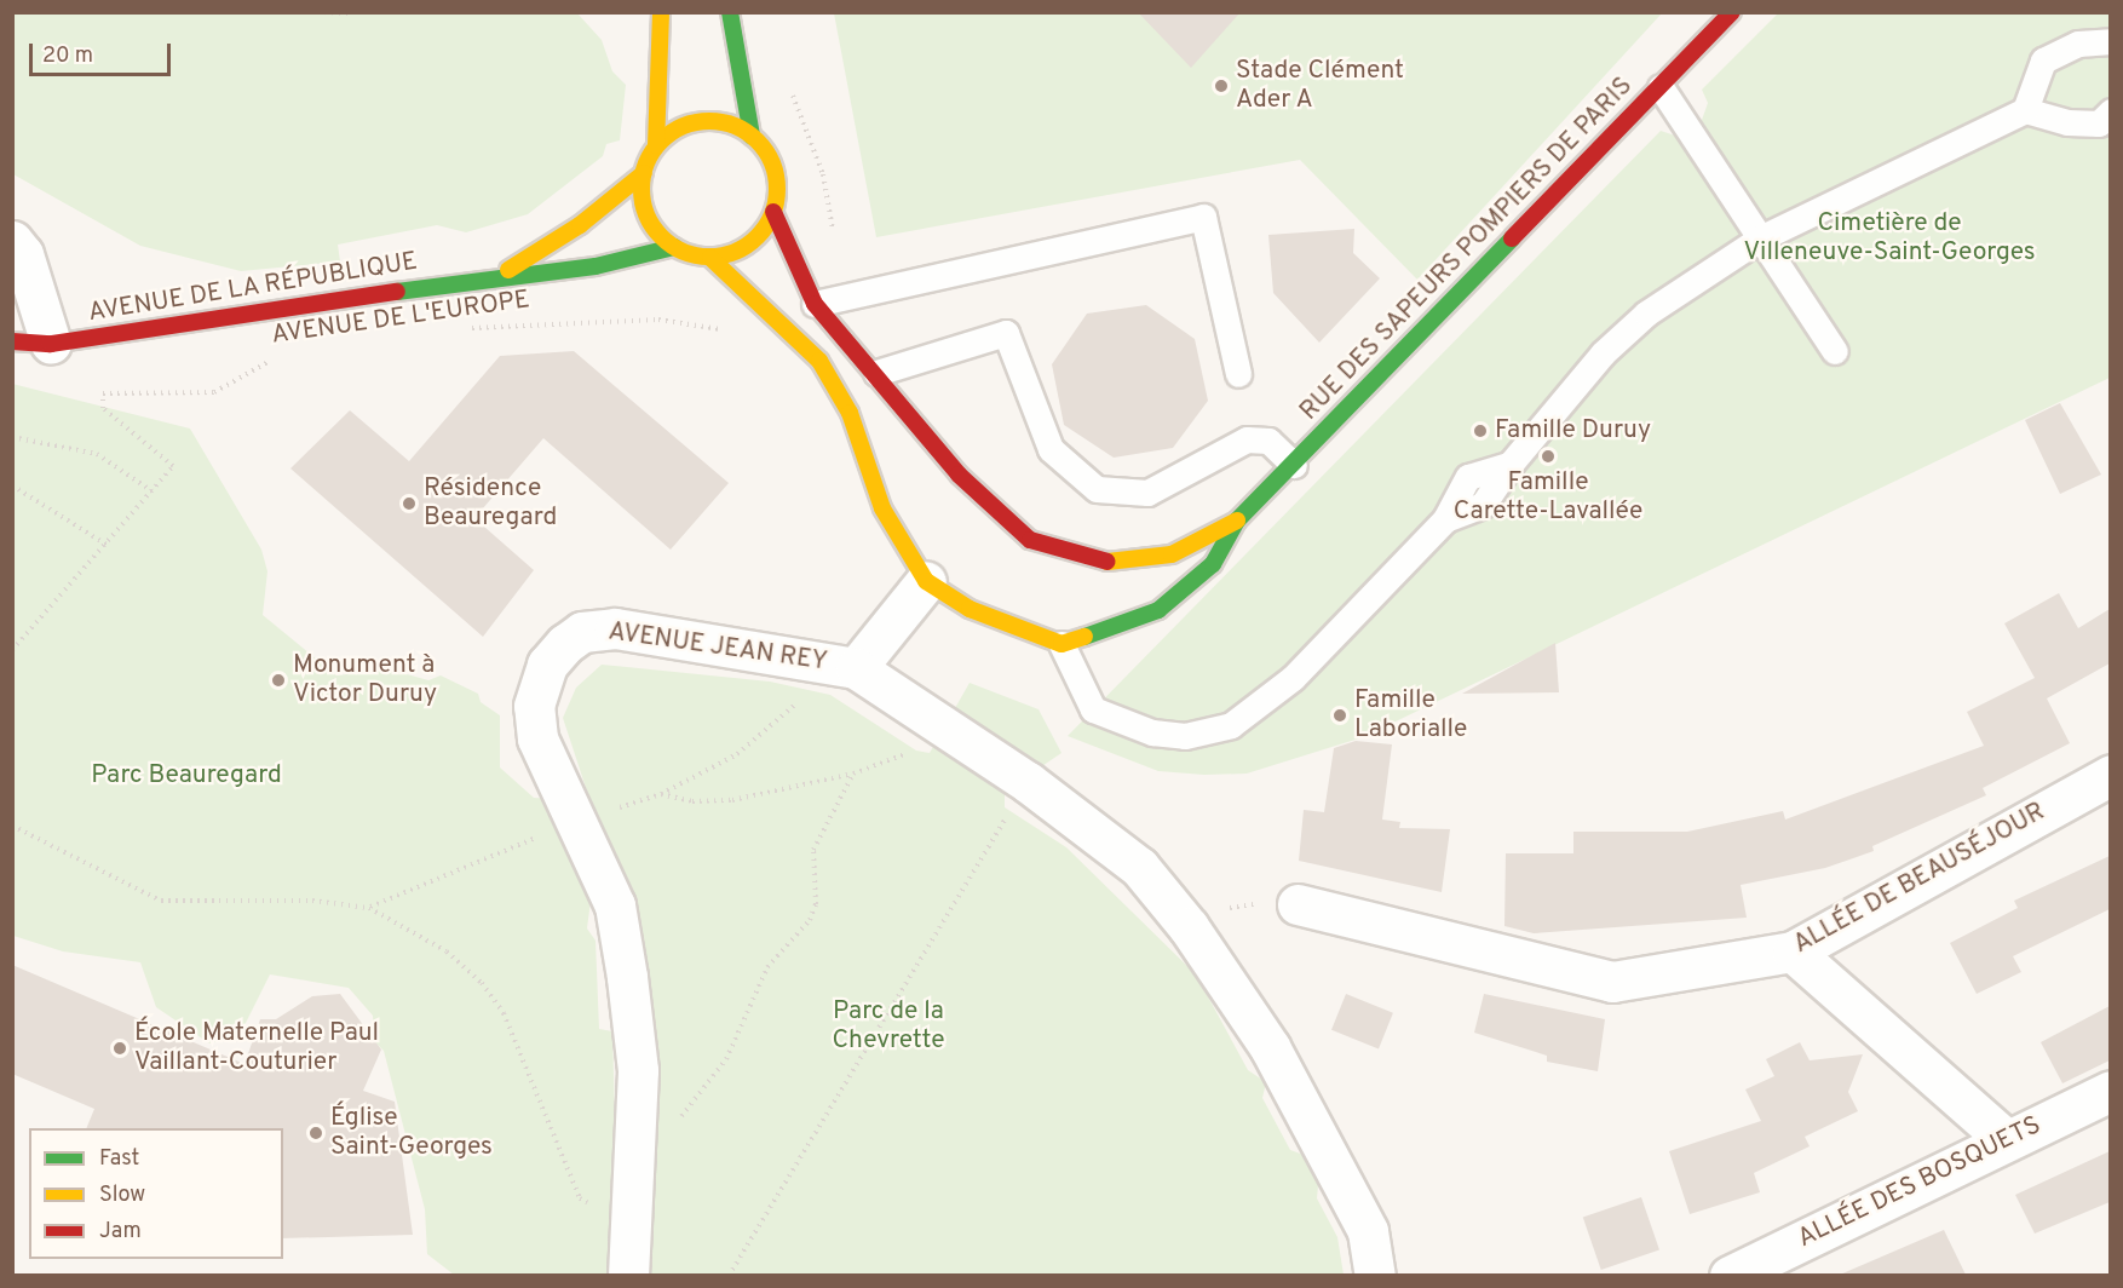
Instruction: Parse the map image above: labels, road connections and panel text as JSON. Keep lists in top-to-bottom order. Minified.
{"streets":{"street":["RUE DES SAPEURS POMPIERS DE PARIS","AVENUE DE LA RÉPUBLIQUE","AVENUE DE L'EUROPE","AVENUE JEAN REY","ALLÉE DE BEAUSÉJOUR","ALLÉE DES BOSQUETS"]},"crossings":[["RUE DES SAPEURS POMPIERS DE PARIS","AVENUE DE L'EUROPE"],["AVENUE DE LA RÉPUBLIQUE","AVENUE DE L'EUROPE"]],"parks":["Cimetière de Villeneuve-Saint-Georges","Parc Beauregard","Parc de la Chevrette"],"places":["Stade Clément Ader A","Famille Duruy","Famille Carette-Lavallée","Résidence Beauregard","Monument à Victor Duruy","Famille Laborialle","École Maternelle Paul Vaillant-Couturier","Église Saint-Georges"],"legend":["Fast","Slow","Jam"],"scale_bar":"20 m"}
